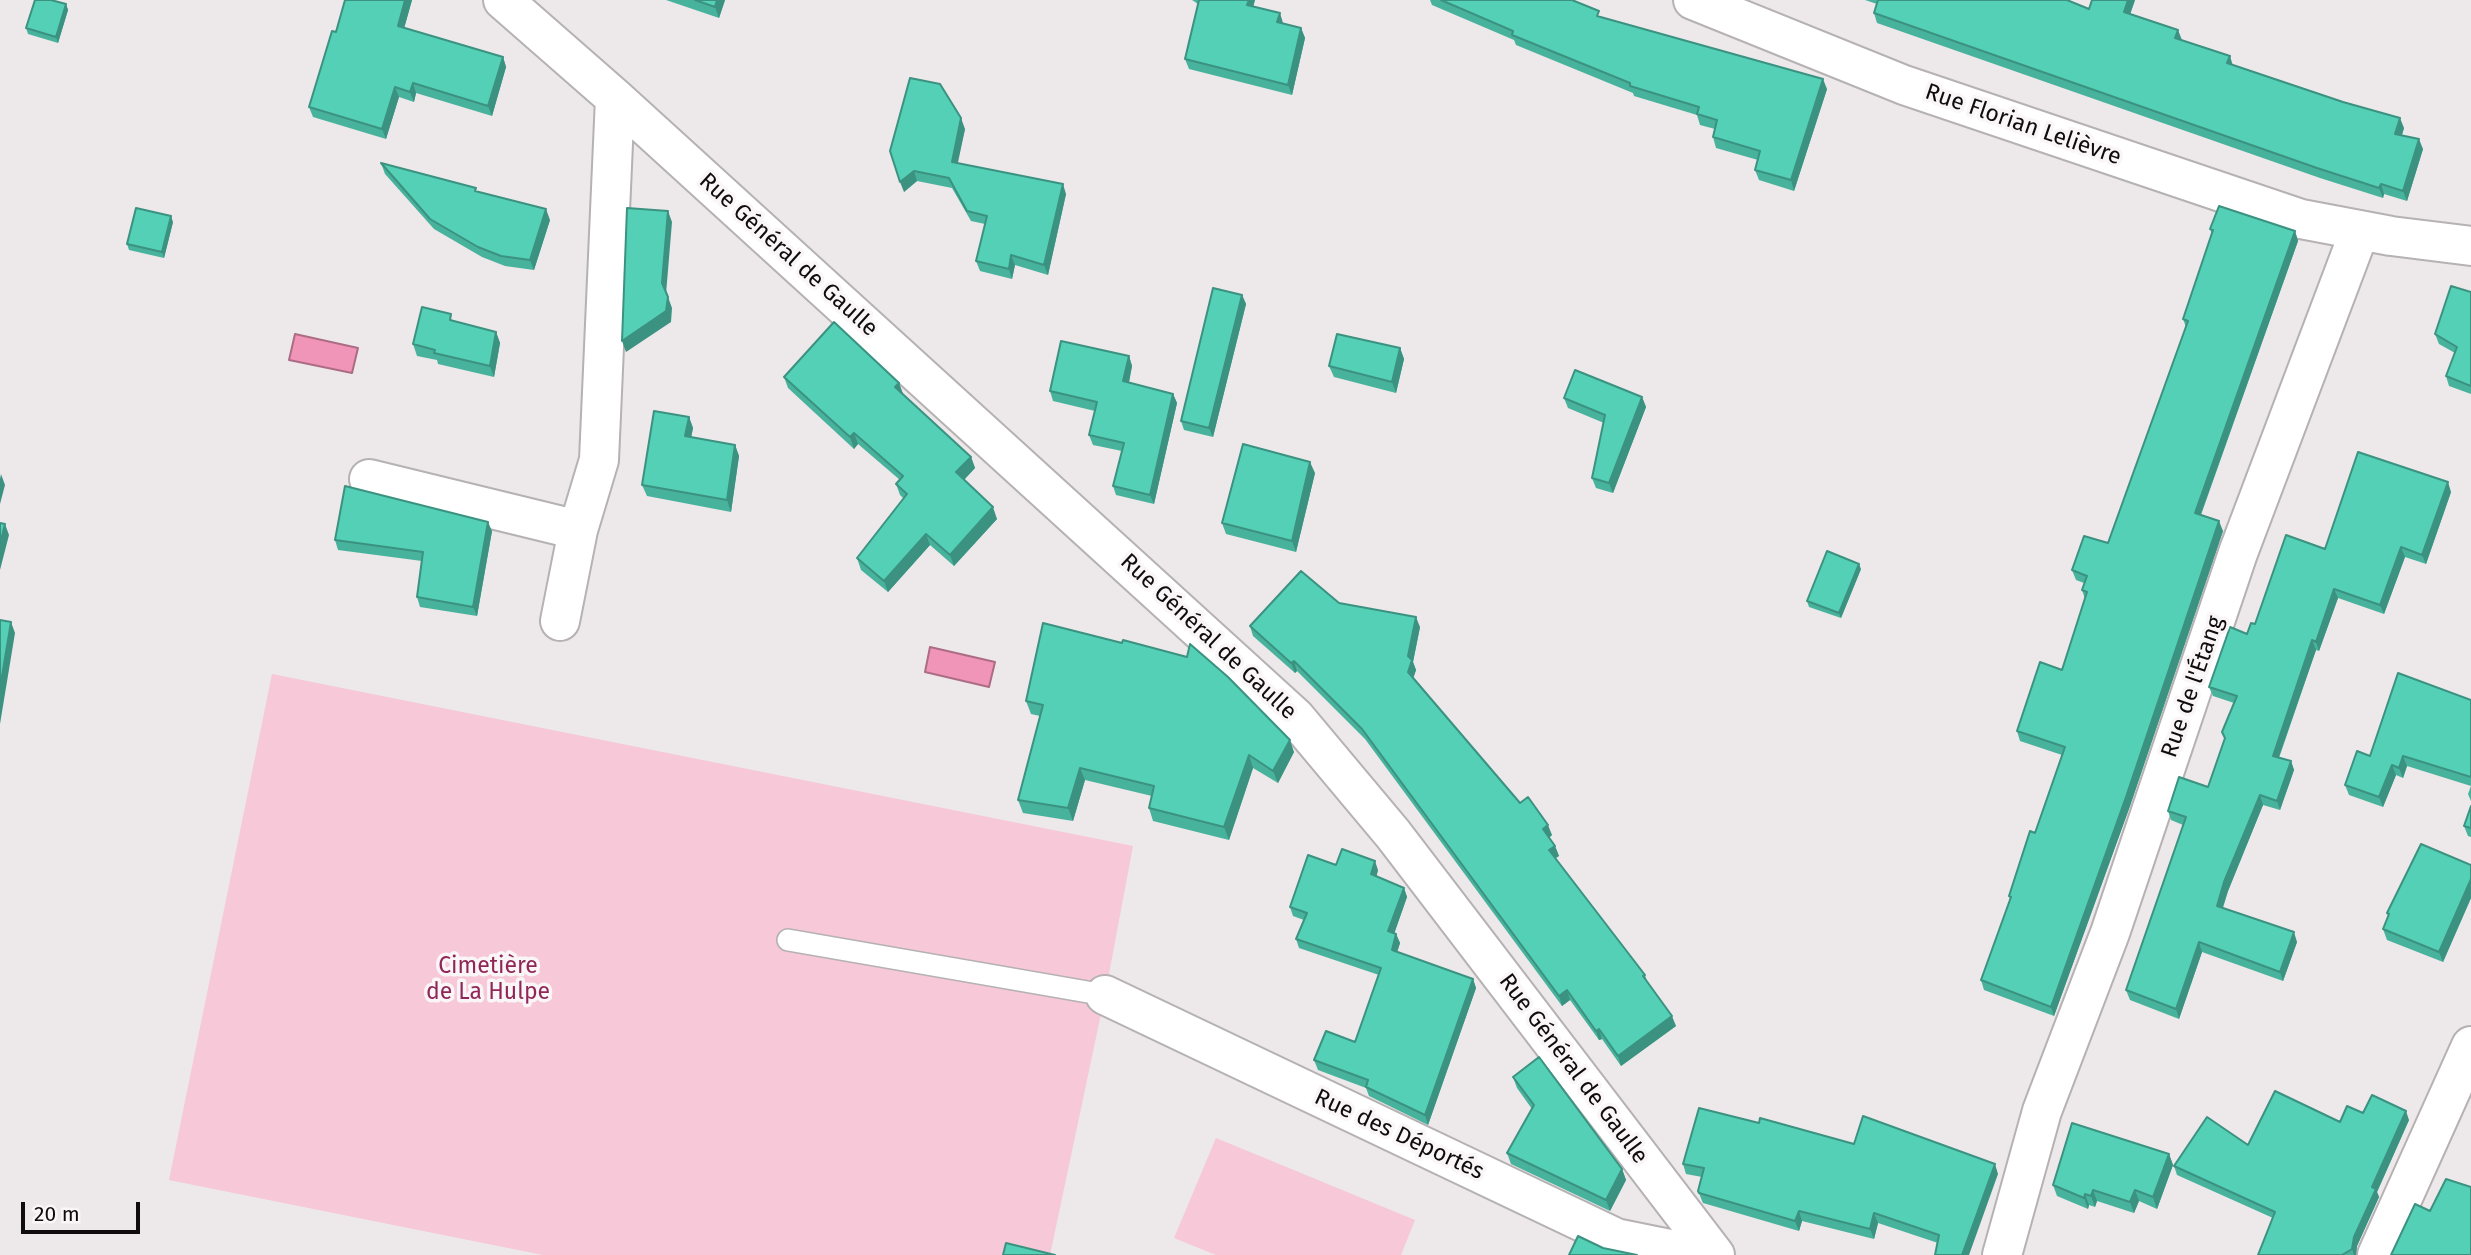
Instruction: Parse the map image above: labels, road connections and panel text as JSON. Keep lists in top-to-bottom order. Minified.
{"streets":{"street":["Rue Florian Lelièvre","Rue Général de Gaulle","Rue de l'Étang","Rue des Déportés"]},"crossings":[["Rue Florian Lelièvre","Rue de l'Étang"]],"parks":["Cimetière de La Hulpe"],"scale_bar":"20 m"}
